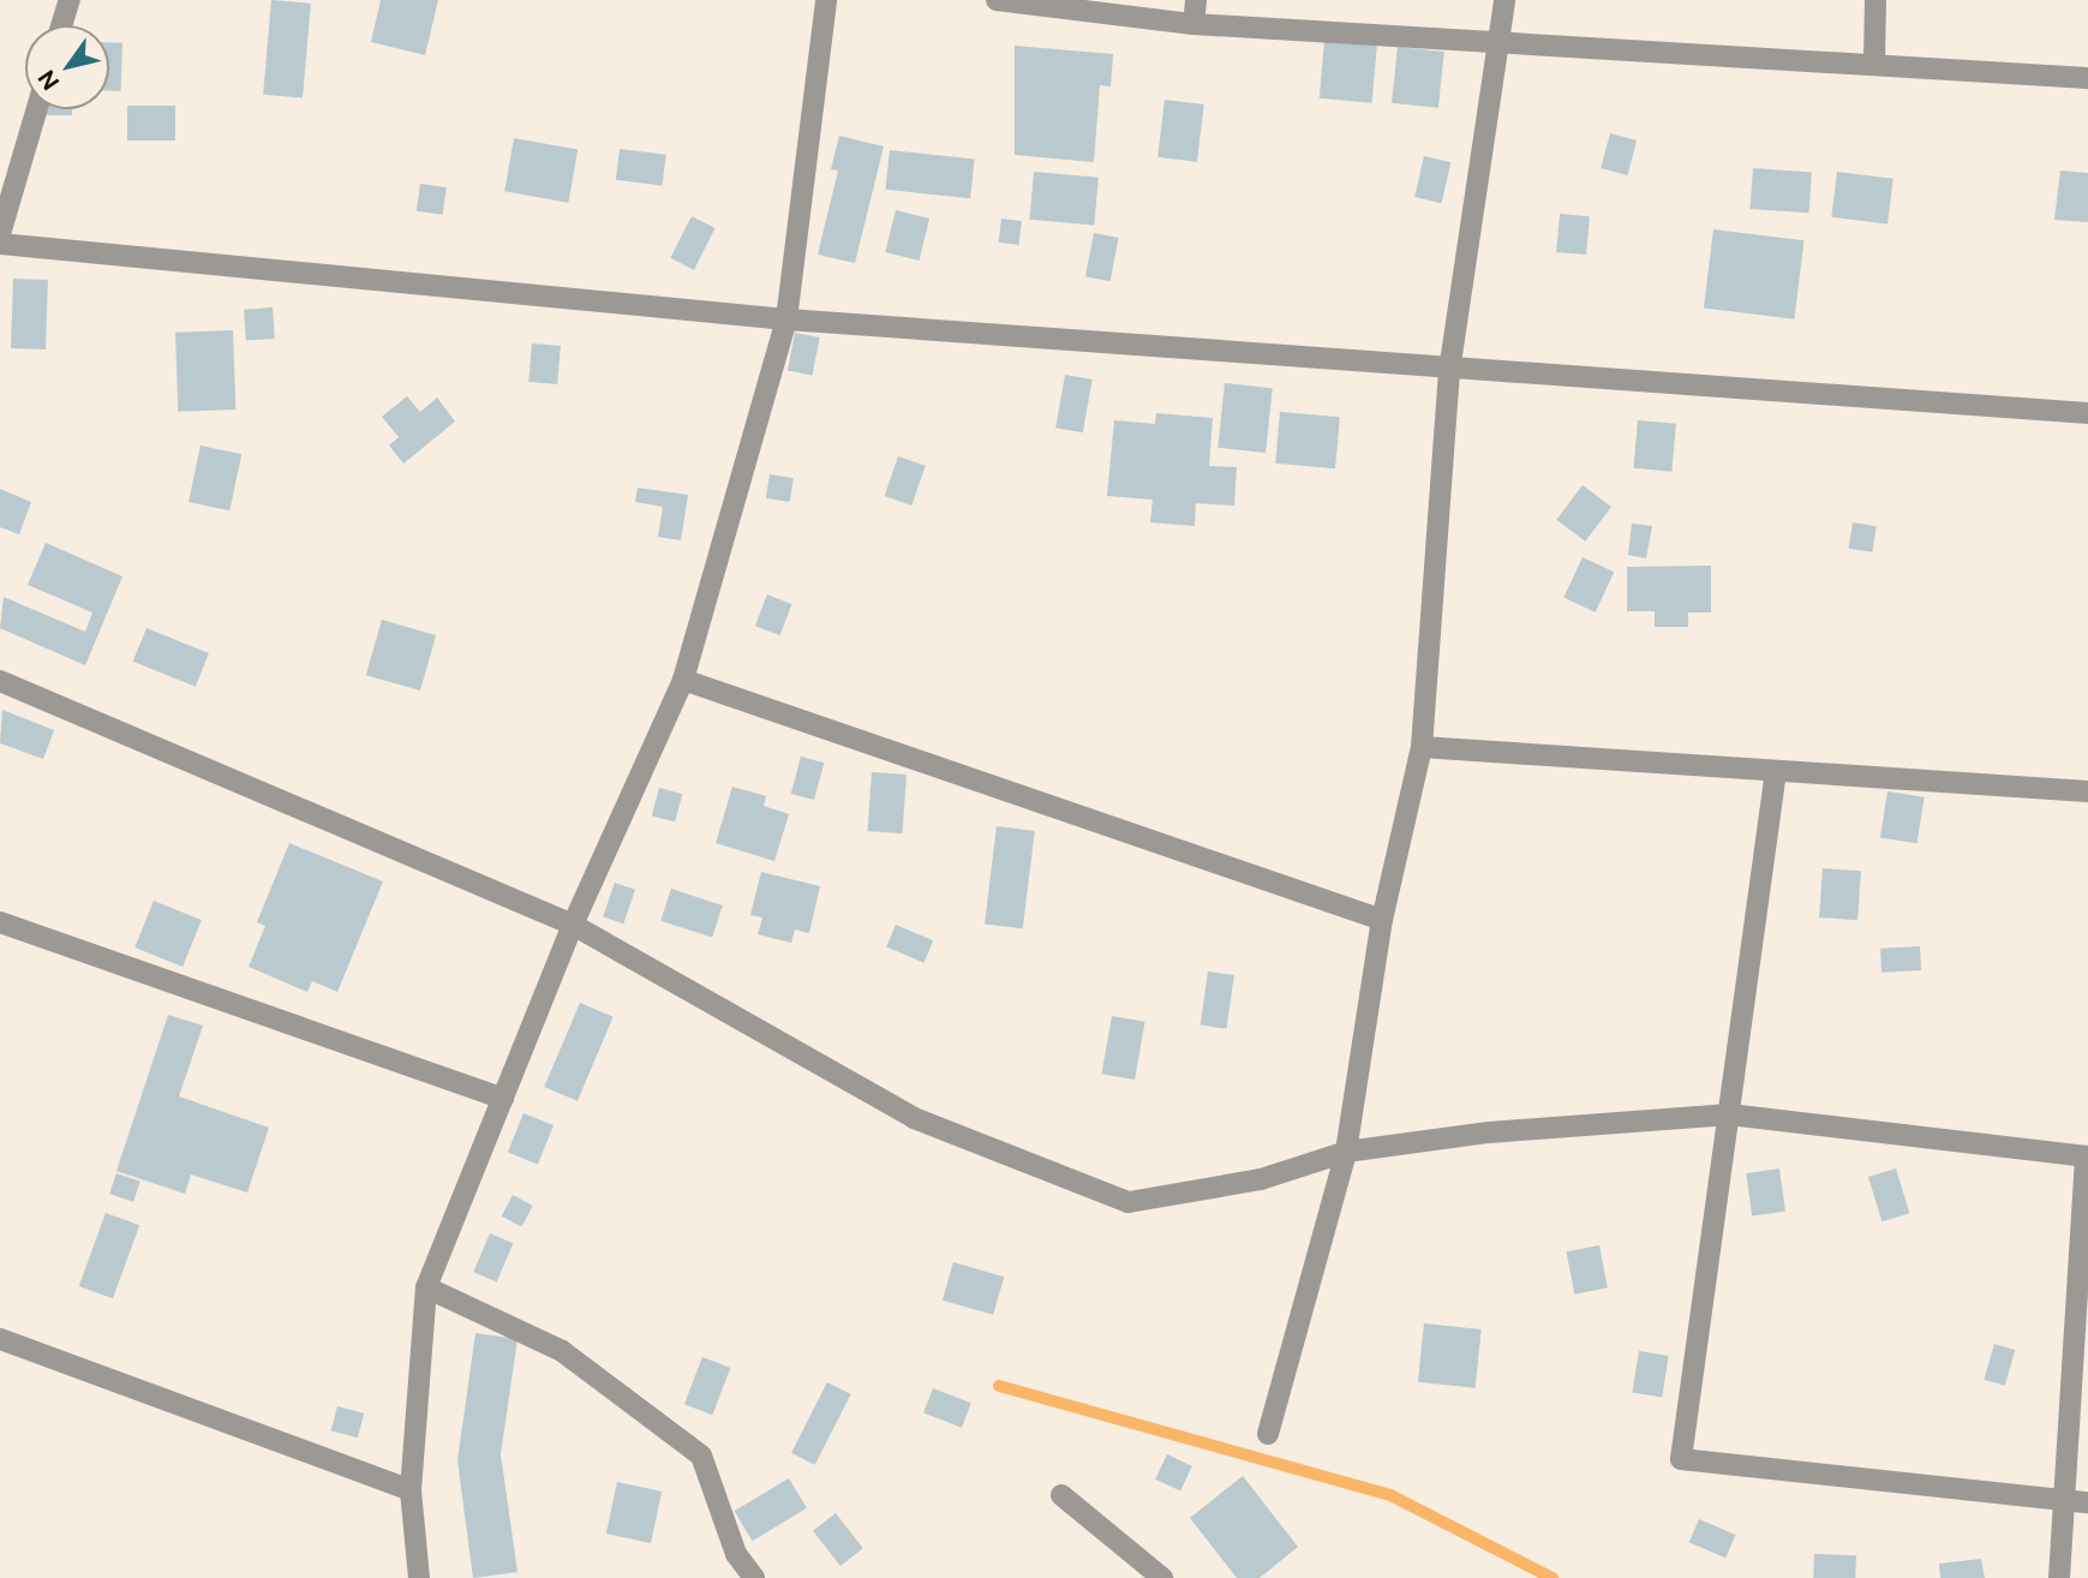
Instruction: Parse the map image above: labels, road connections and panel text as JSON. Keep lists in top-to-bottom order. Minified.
{"north":"bottom left"}
